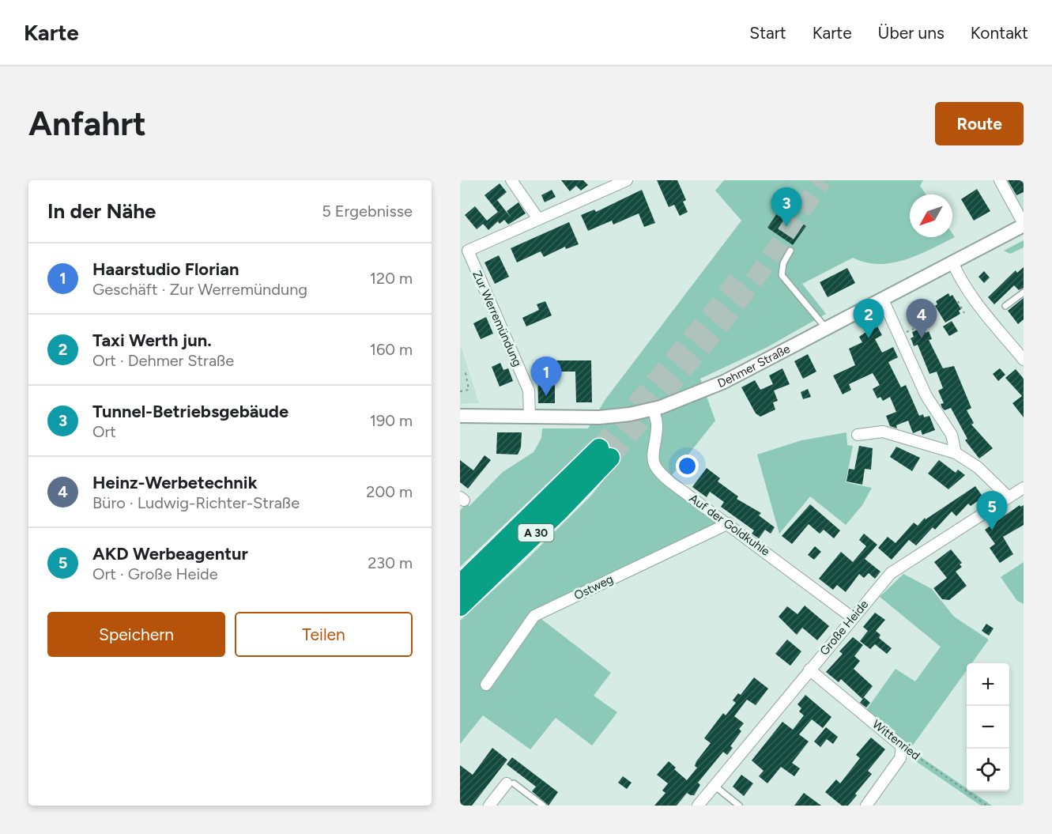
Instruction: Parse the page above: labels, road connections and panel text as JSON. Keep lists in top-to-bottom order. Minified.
{"streets":{"highway":["A 30"],"street":["Zur Werremündung","Dehmer Straße","Auf der Goldkuhle","Ostweg","Große Heide","Wittenried"]},"crossings":[["Zur Werremündung","Dehmer Straße"],["Dehmer Straße","Auf der Goldkuhle"],["Auf der Goldkuhle","Ostweg"],["Auf der Goldkuhle","Große Heide"],["Große Heide","Wittenried"]],"north":"bottom left","page":{"header":"Karte","nav":["Start","Karte","Über uns","Kontakt"],"buttons":["Route",["Speichern","Teilen"]],"title":"Anfahrt","heading":["In der Nähe","5 Ergebnisse"],"pins":["3","2","4","1","5"],"list":[{"mark":"1","name":"Haarstudio Florian","note":"Geschäft · Zur Werremündung","value":"120 m"},{"mark":"2","name":"Taxi Werth jun.","note":"Ort · Dehmer Straße","value":"160 m"},{"mark":"3","name":"Tunnel-Betriebsgebäude","note":"Ort","value":"190 m"},{"mark":"4","name":"Heinz-Werbetechnik","note":"Büro · Ludwig-Richter-Straße","value":"200 m"},{"mark":"5","name":"AKD Werbeagentur","note":"Ort · Große Heide","value":"230 m"}],"map_buttons":["+","−"]}}
